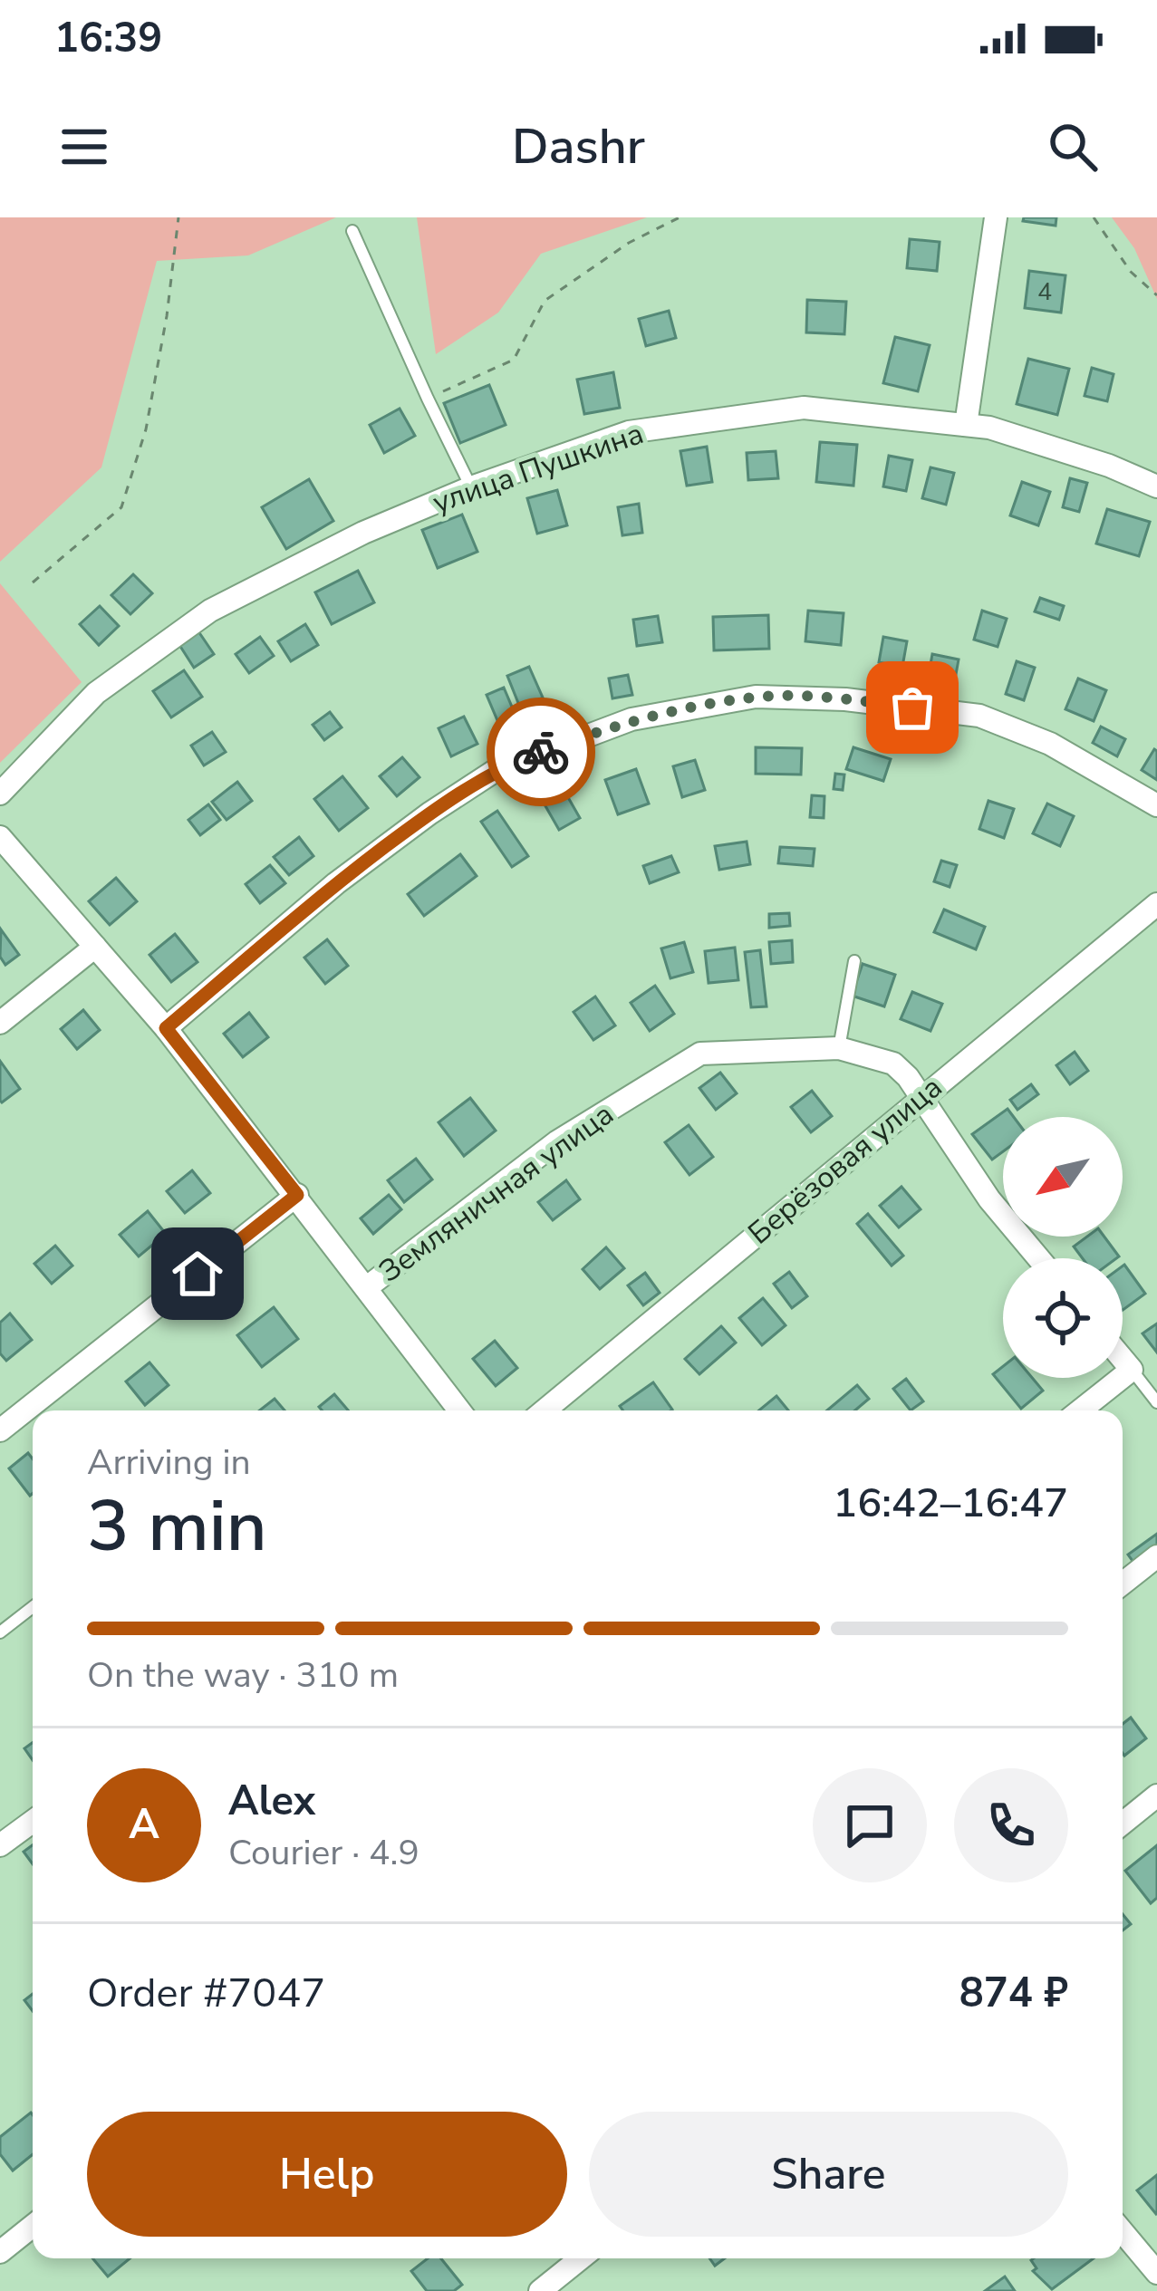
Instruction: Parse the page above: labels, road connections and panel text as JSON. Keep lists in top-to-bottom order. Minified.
{"streets":{"street":["улица Пушкина","Берёзовая улица","Земляничная улица"]},"crossings":[["Берёзовая улица","Земляничная улица"]],"house_numbers":["4"],"north":"bottom left","page":{"status":"16:39","header":"Dashr","heading":["3 min","Arriving in","16:42–16:47"],"panel":["Alex","Courier · 4.9","Order #7047","874 ₽"],"bar":"On the way · 310 m","round":"A","buttons":["Help","Share"]}}
